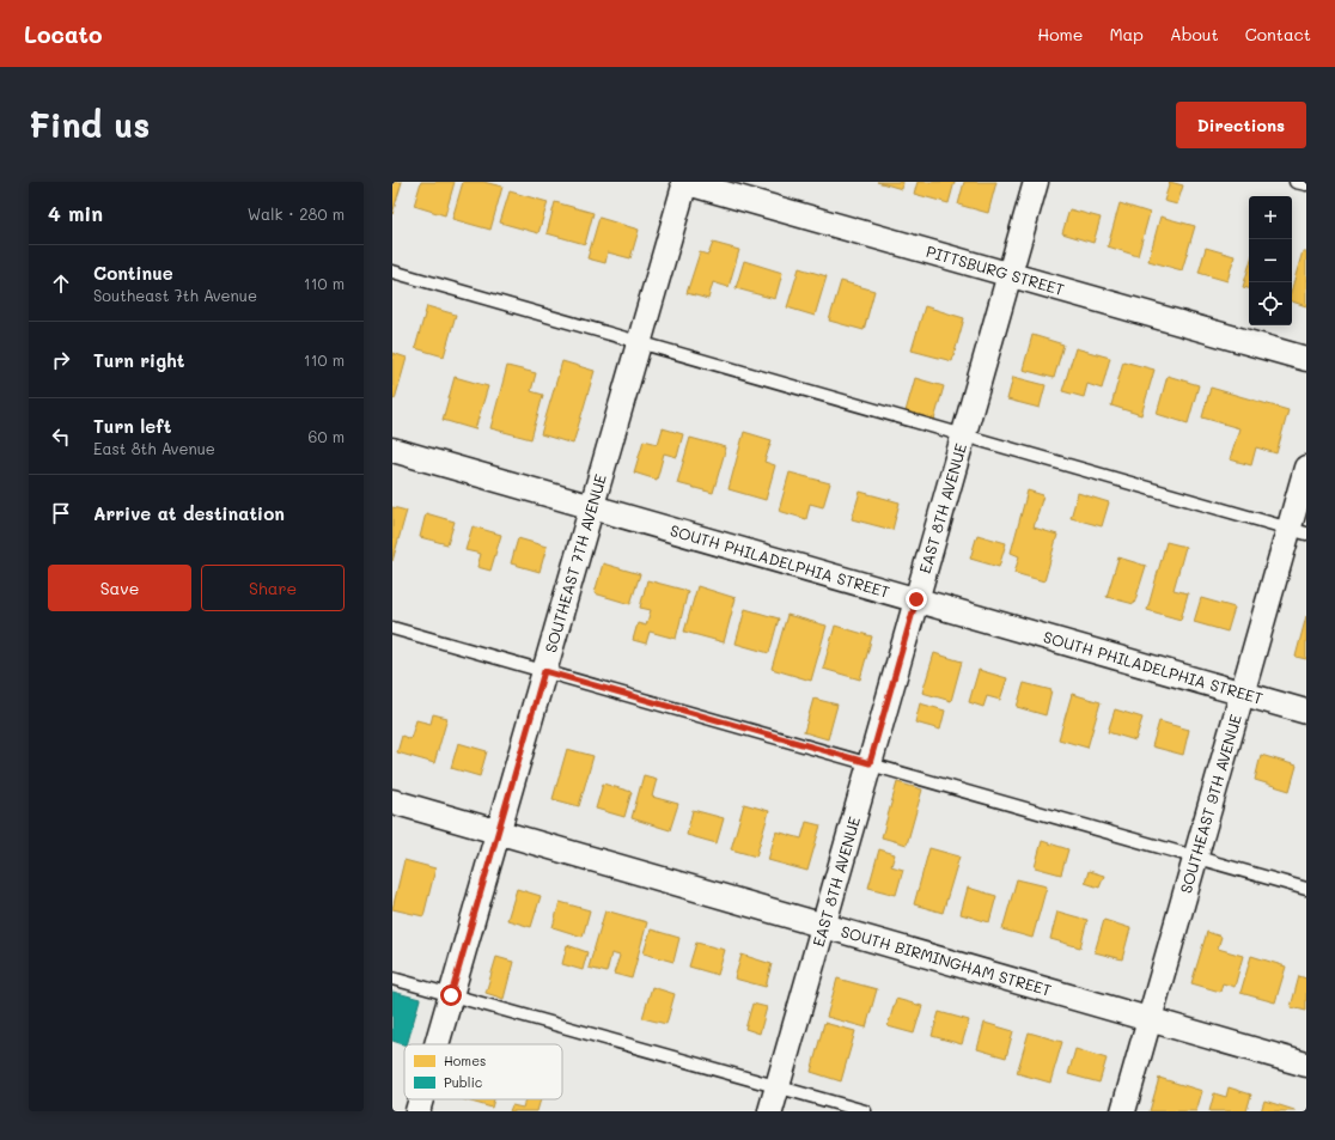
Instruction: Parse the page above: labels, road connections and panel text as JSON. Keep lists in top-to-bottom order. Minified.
{"streets":{"street":["PITTSBURG STREET","EAST 8TH AVENUE","SOUTH PHILADELPHIA STREET","SOUTHEAST 7TH AVENUE","SOUTHEAST 9TH AVENUE","SOUTH BIRMINGHAM STREET"]},"crossings":[["PITTSBURG STREET","EAST 8TH AVENUE"],["PITTSBURG STREET","SOUTHEAST 7TH AVENUE"],["EAST 8TH AVENUE","SOUTH PHILADELPHIA STREET"],["EAST 8TH AVENUE","SOUTH BIRMINGHAM STREET"],["SOUTH PHILADELPHIA STREET","SOUTHEAST 7TH AVENUE"],["SOUTH PHILADELPHIA STREET","SOUTHEAST 9TH AVENUE"],["SOUTHEAST 7TH AVENUE","SOUTH BIRMINGHAM STREET"],["SOUTHEAST 9TH AVENUE","SOUTH BIRMINGHAM STREET"]],"legend":["Homes","Public"],"page":{"header":"Locato","nav":["Home","Map","About","Contact"],"buttons":["Directions",["Save","Share"]],"title":"Find us","heading":["4 min","Walk · 280 m"],"map_buttons":["+","−"],"list":[["Continue","Southeast 7th Avenue","110 m"],["Turn right","110 m"],["Turn left","East 8th Avenue","60 m"],"Arrive at destination"]}}
